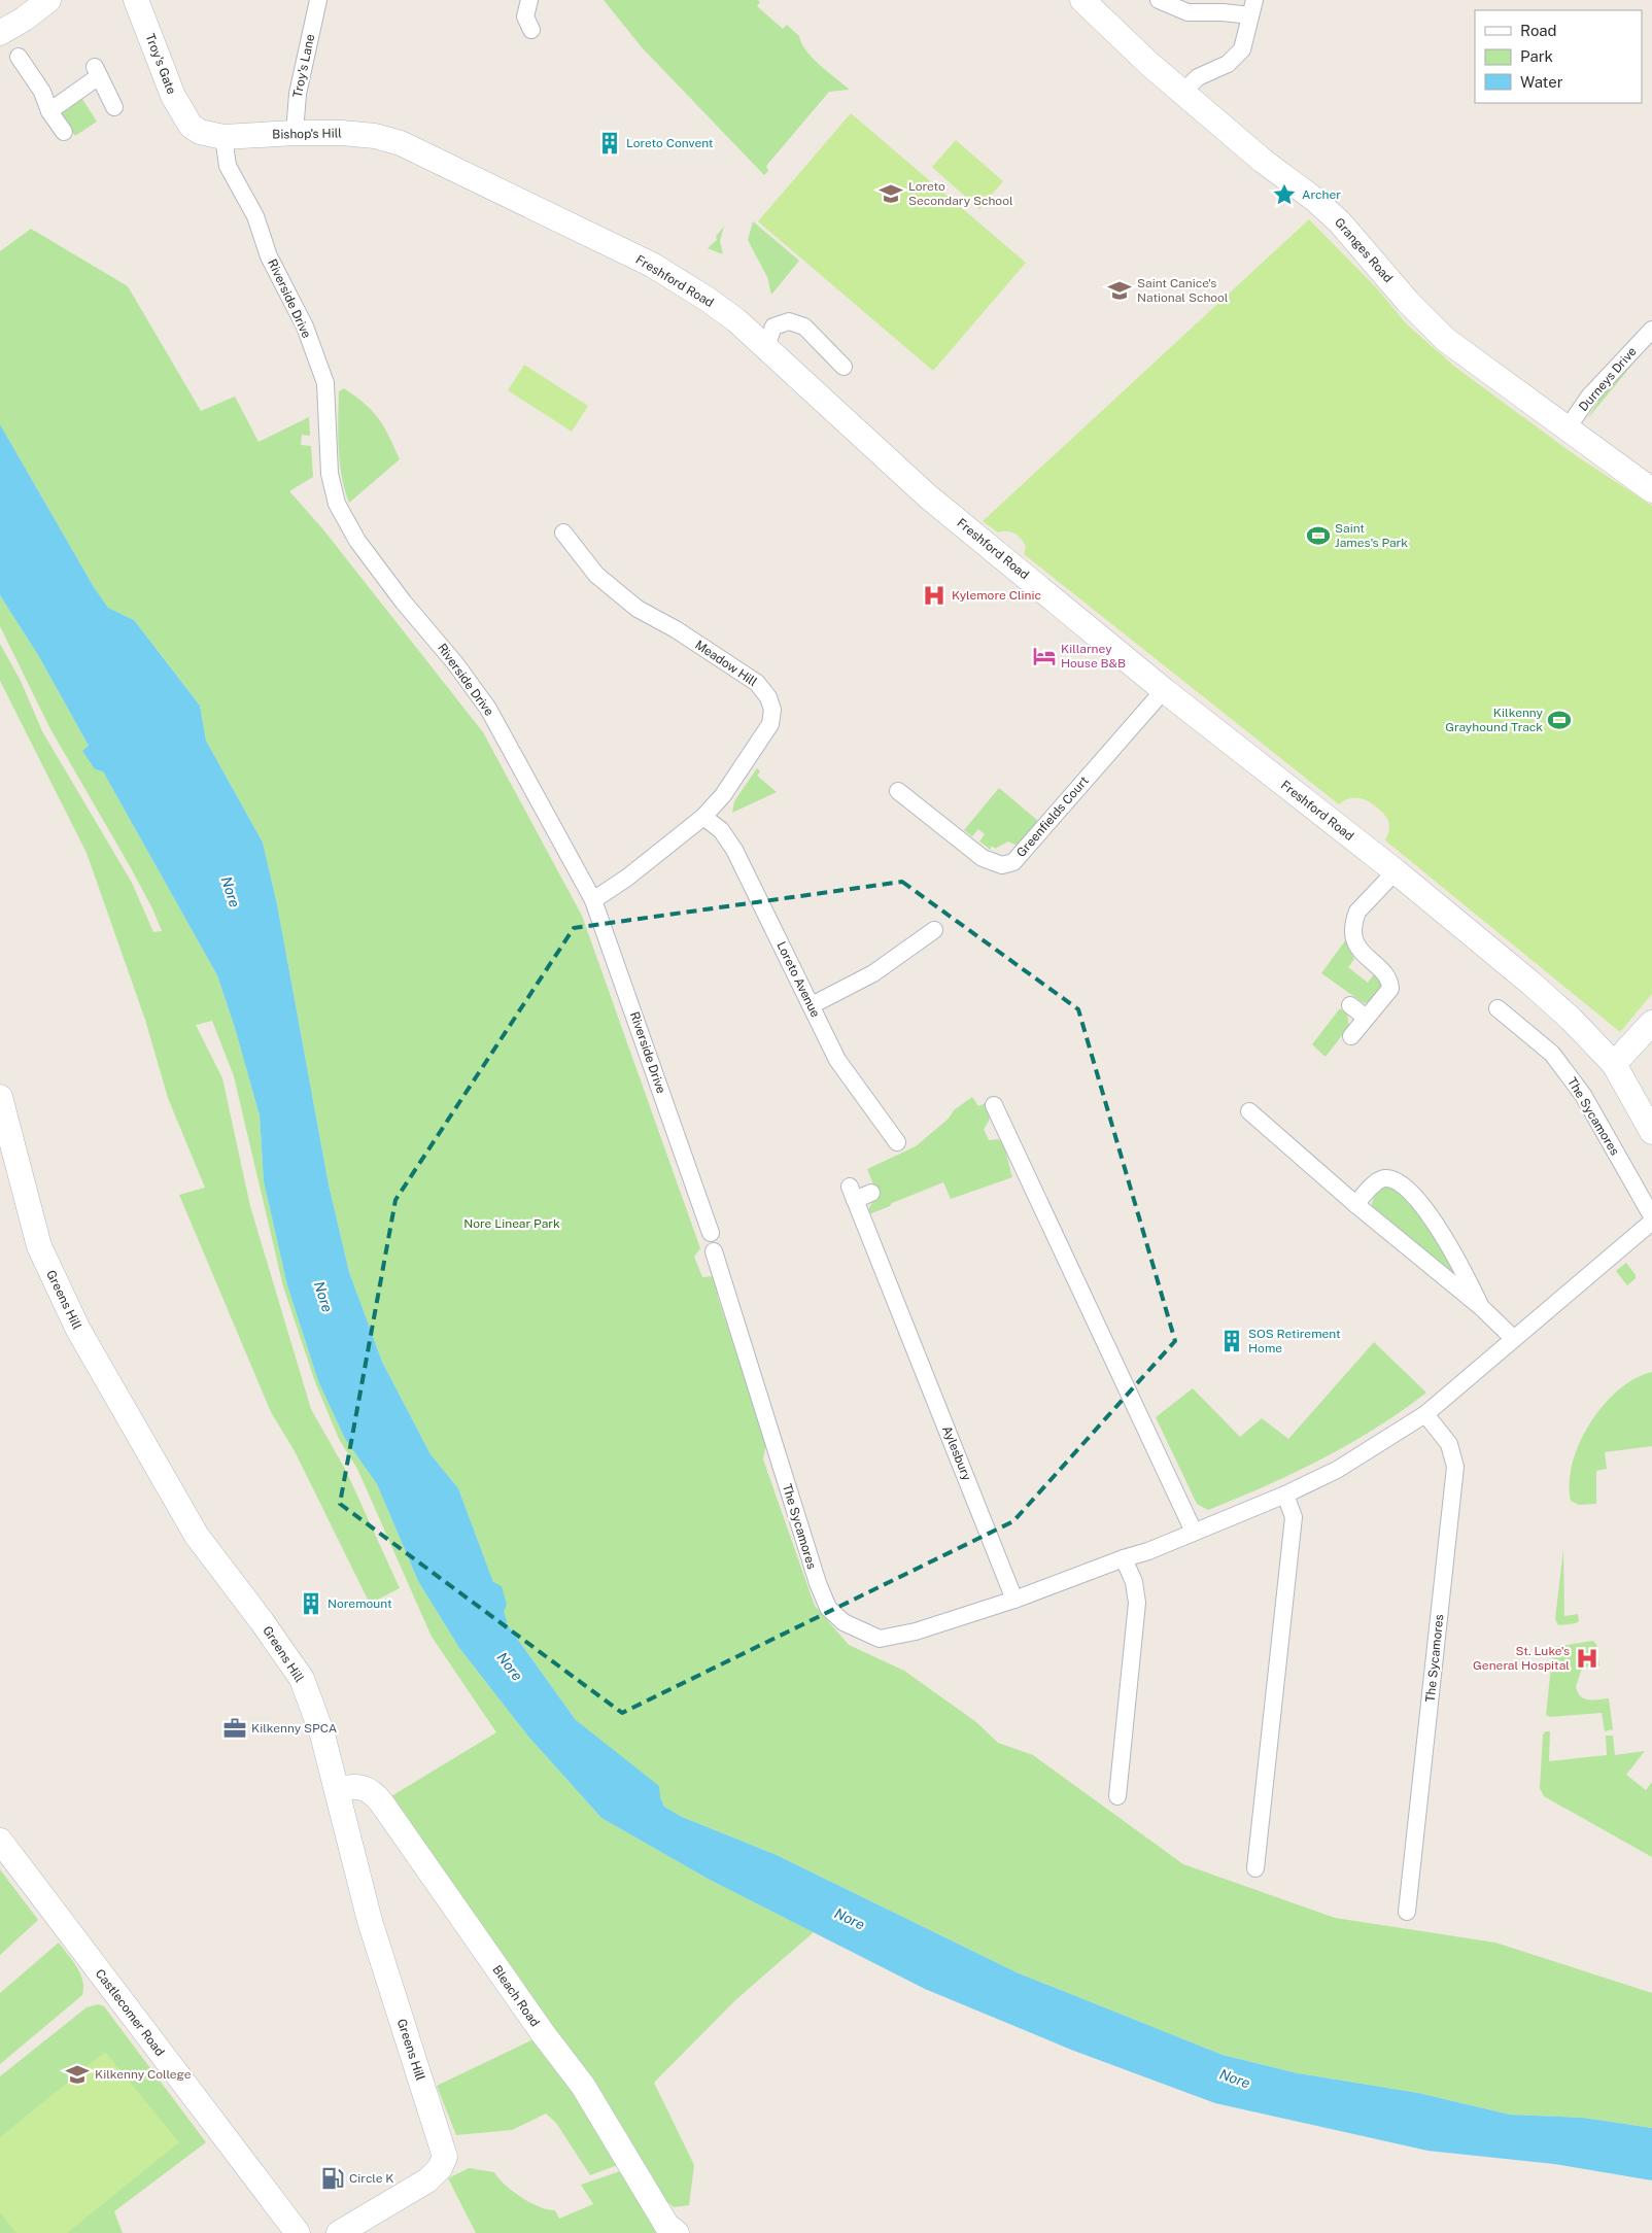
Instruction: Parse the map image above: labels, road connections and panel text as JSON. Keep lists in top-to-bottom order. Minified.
{"streets":{"street":["Troy's Gate","Troy's Lane","Bishop's Hill","Granges Road","Freshford Road","Riverside Drive","Durneys Drive","Meadow Hill","Greenfields Court","Loreto Avenue","The Sycamores","Greens Hill","Aylesbury","Bleach Road","Castlecomer Road"]},"crossings":[["Troy's Gate","Bishop's Hill"],["Troy's Lane","Bishop's Hill"],["Bishop's Hill","Freshford Road"],["Bishop's Hill","Riverside Drive"],["Granges Road","Durneys Drive"],["Freshford Road","Greenfields Court"],["Riverside Drive","Meadow Hill"],["Meadow Hill","Loreto Avenue"],["The Sycamores","Aylesbury"],["Greens Hill","Bleach Road"]],"water":["Nore"],"parks":["Nore Linear Park"],"places":{"building":["Loreto Convent","SOS Retirement Home","Noremount"],"school or university":["Loreto Secondary School","Saint Canice's National School","Kilkenny College"],"place":["Archer"],"sports":["Saint James's Park","Kilkenny Grayhound Track"],"hospital":["Kylemore Clinic","St. Luke's General Hospital"],"hotel":["Killarney House B&B"],"office":["Kilkenny SPCA"],"fuel station":["Circle K"]},"legend":["Road","Park","Water"]}
